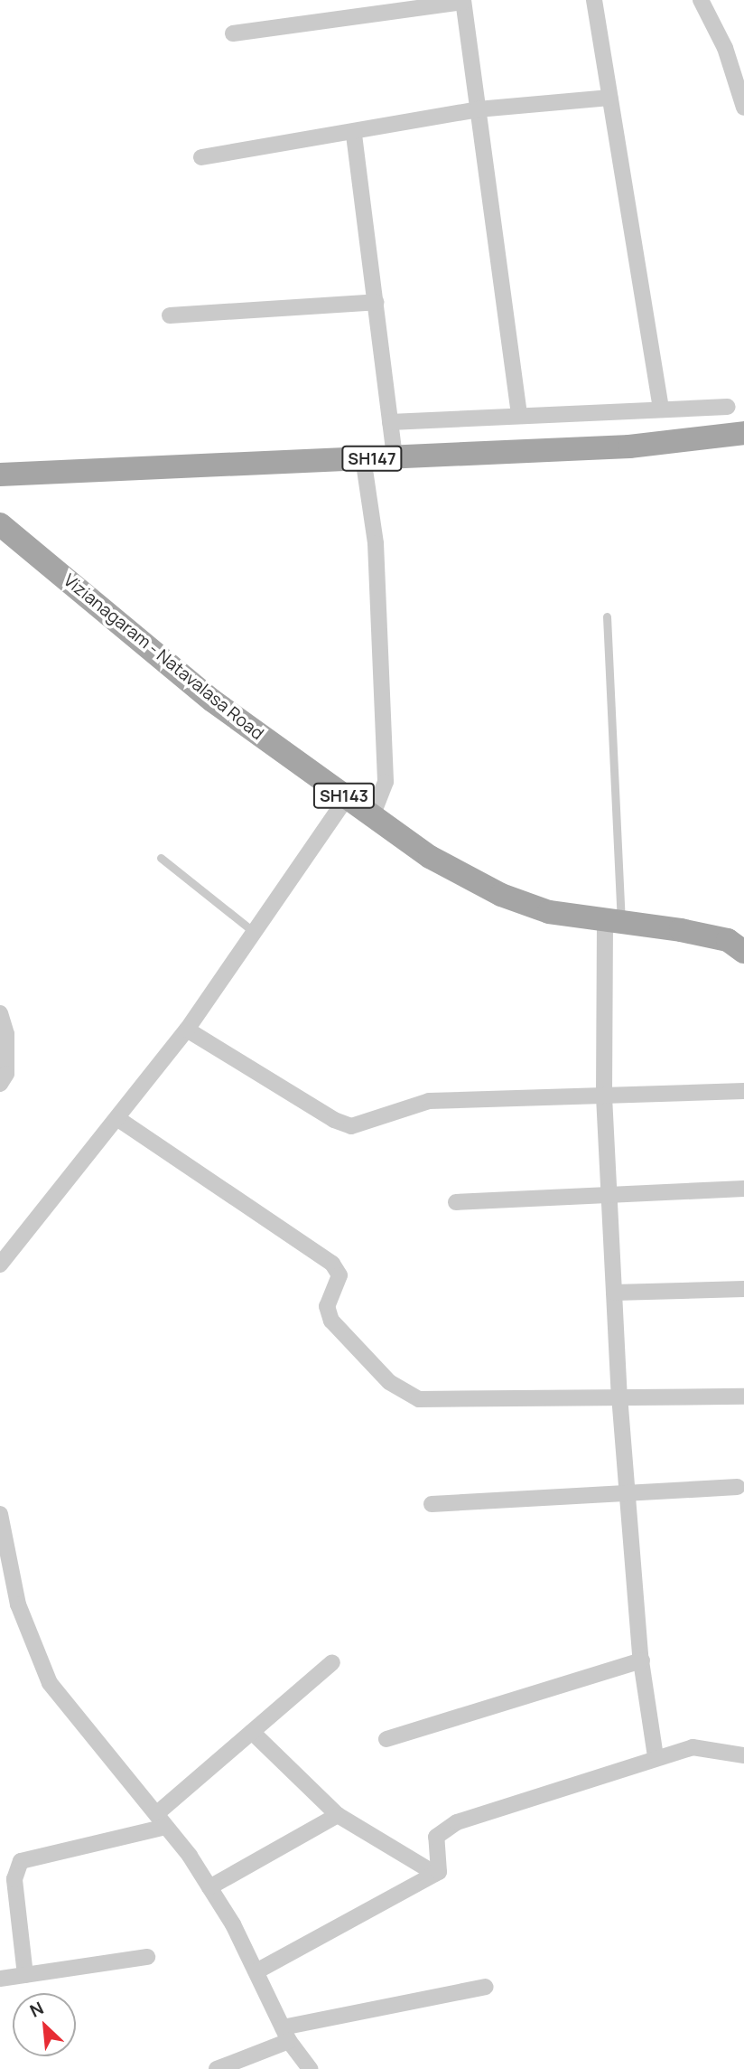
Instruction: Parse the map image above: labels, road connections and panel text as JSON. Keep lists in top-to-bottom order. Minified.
{"streets":{"main road":["SH147","Vizianagaram - Natavalasa Road","SH143"]},"north":"top left"}
